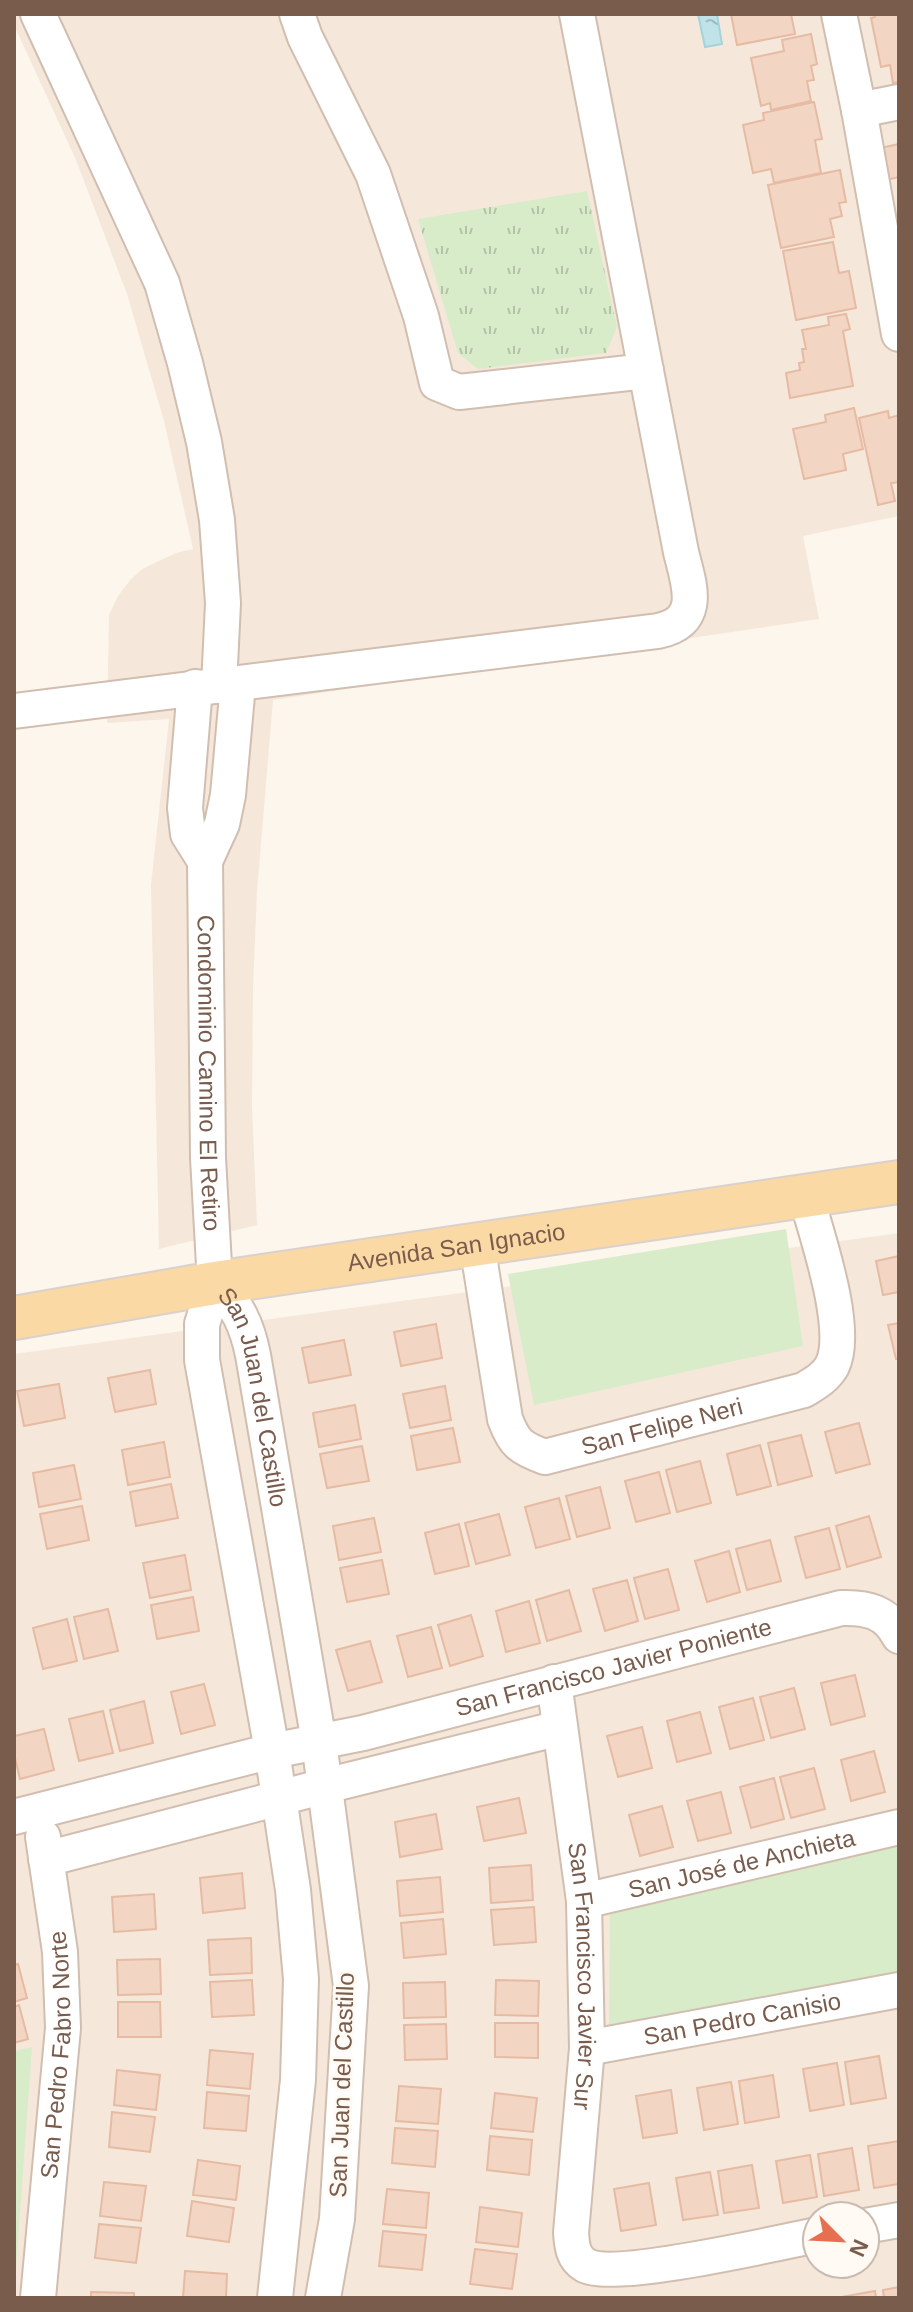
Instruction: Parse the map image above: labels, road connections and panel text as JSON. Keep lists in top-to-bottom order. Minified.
{"streets":{"main road":["Avenida San Ignacio"],"street":["Condominio Camino El Retiro","San Juan del Castillo","San Felipe Neri","San Francisco Javier Poniente","San José de Anchieta","San Francisco Javier Sur","San Pedro Canisio","San Pedro Fabro Norte"]},"crossings":[["Condominio Camino El Retiro","Avenida San Ignacio"],["Condominio Camino El Retiro","San Juan del Castillo"],["Avenida San Ignacio","San Juan del Castillo"],["Avenida San Ignacio","San Felipe Neri"],["San Juan del Castillo","San Francisco Javier Poniente"],["San Francisco Javier Poniente","San Francisco Javier Sur"],["San Francisco Javier Poniente","San Pedro Fabro Norte"],["San José de Anchieta","San Francisco Javier Sur"],["San Francisco Javier Sur","San Pedro Canisio"]],"north":"bottom right"}
